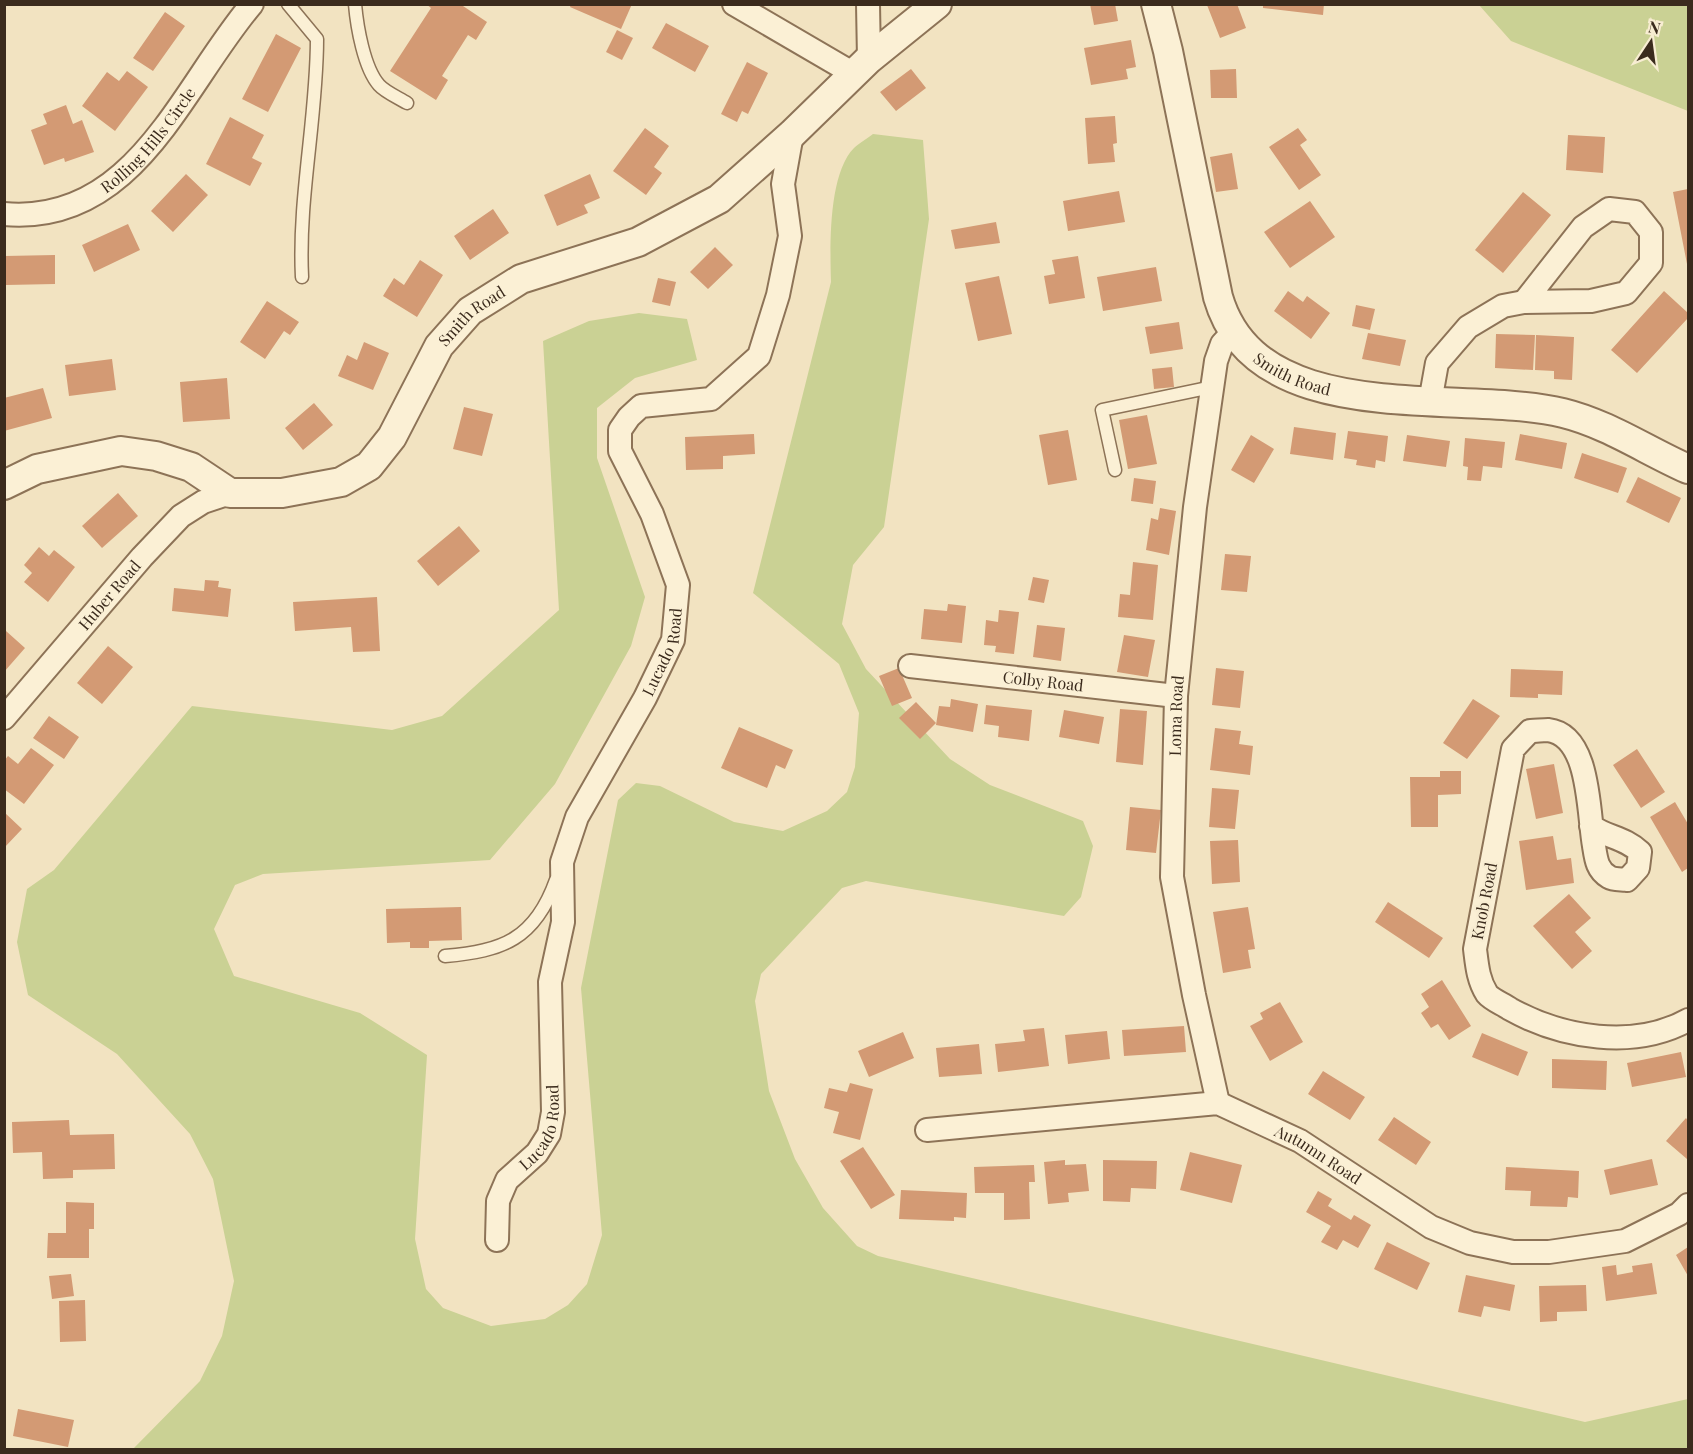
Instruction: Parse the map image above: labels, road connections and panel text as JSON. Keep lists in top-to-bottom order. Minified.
{"streets":{"street":["Rolling Hills Circle","Smith Road","Huber Road","Lucado Road","Colby Road","Loma Road","Knob Road","Autumn Road"]},"crossings":[["Smith Road","Huber Road"],["Smith Road","Lucado Road"],["Smith Road","Loma Road"],["Colby Road","Loma Road"],["Loma Road","Autumn Road"]],"north":"top"}
